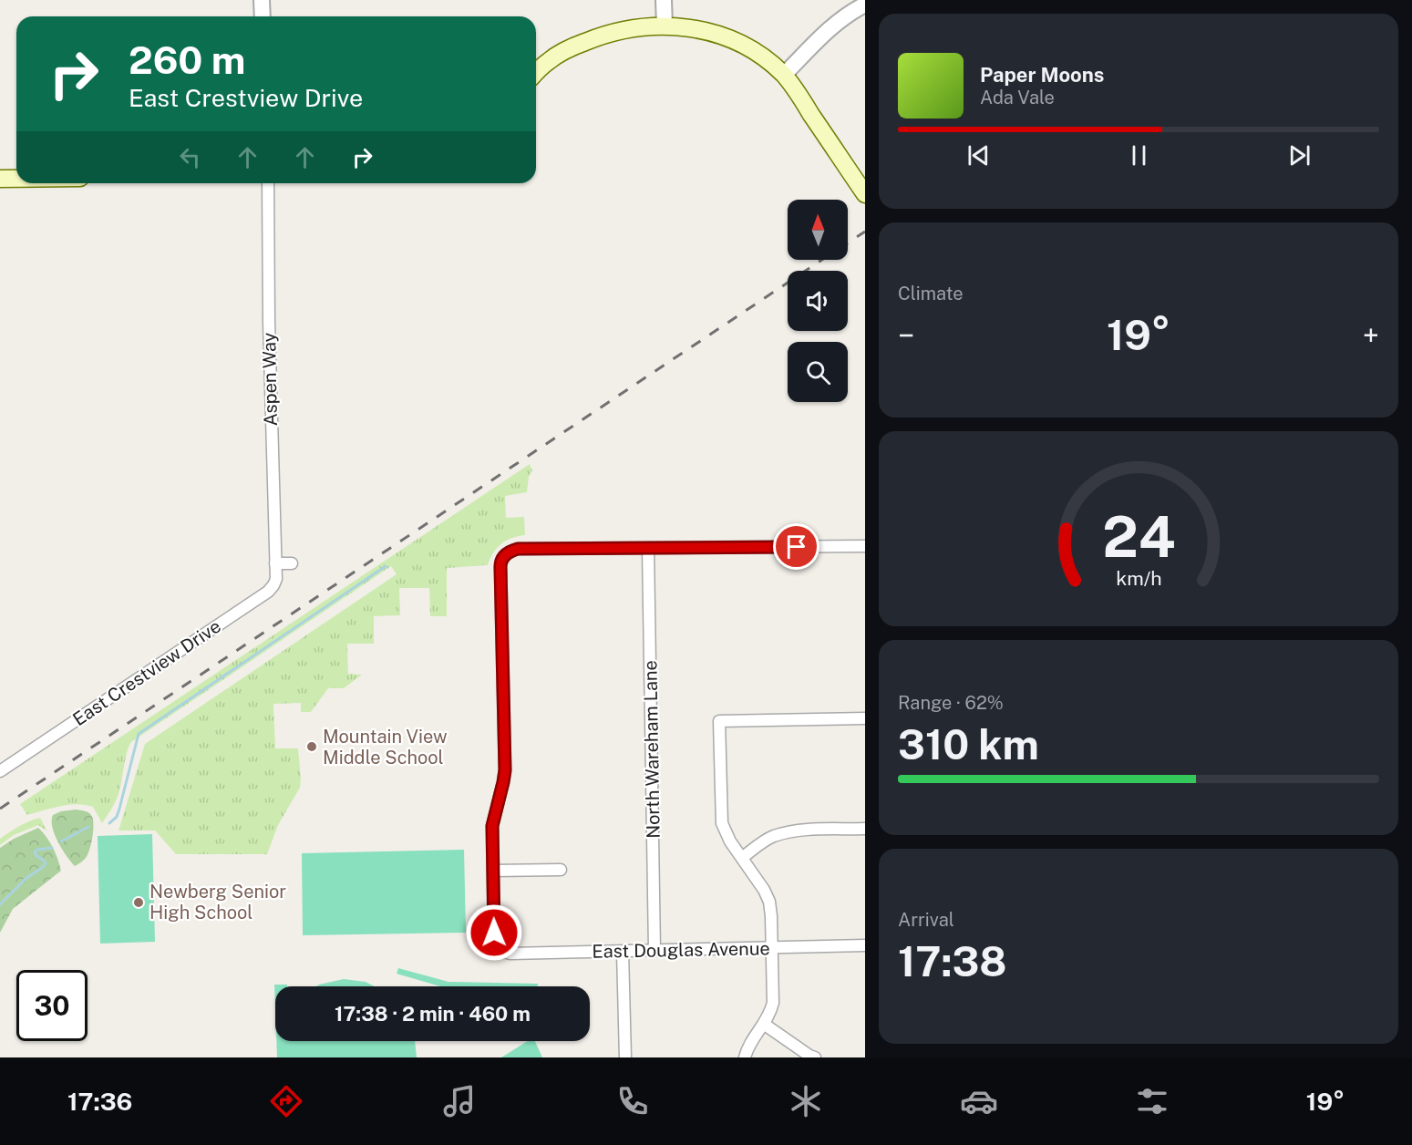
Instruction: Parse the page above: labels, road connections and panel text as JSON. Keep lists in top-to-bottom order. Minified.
{"streets":{"street":["Aspen Way","East Crestview Drive","North Wareham Lane","East Douglas Avenue"]},"crossings":[["Aspen Way","East Crestview Drive"],["North Wareham Lane","East Douglas Avenue"]],"places":["Mountain View Middle School","Newberg Senior High School"],"north":"top","page":{"turn":["260 m","East Crestview Drive"],"song":["Paper Moons","Ada Vale"],"tile":["Climate",["Range · 62%","310 km"],["Arrival","17:38"]],"heat":["−","19°","+"],"limit":"30","trip":"17:38 · 2 min · 460 m","tabs":["17:36","19°"],"gauge":["24","km/h"]}}
